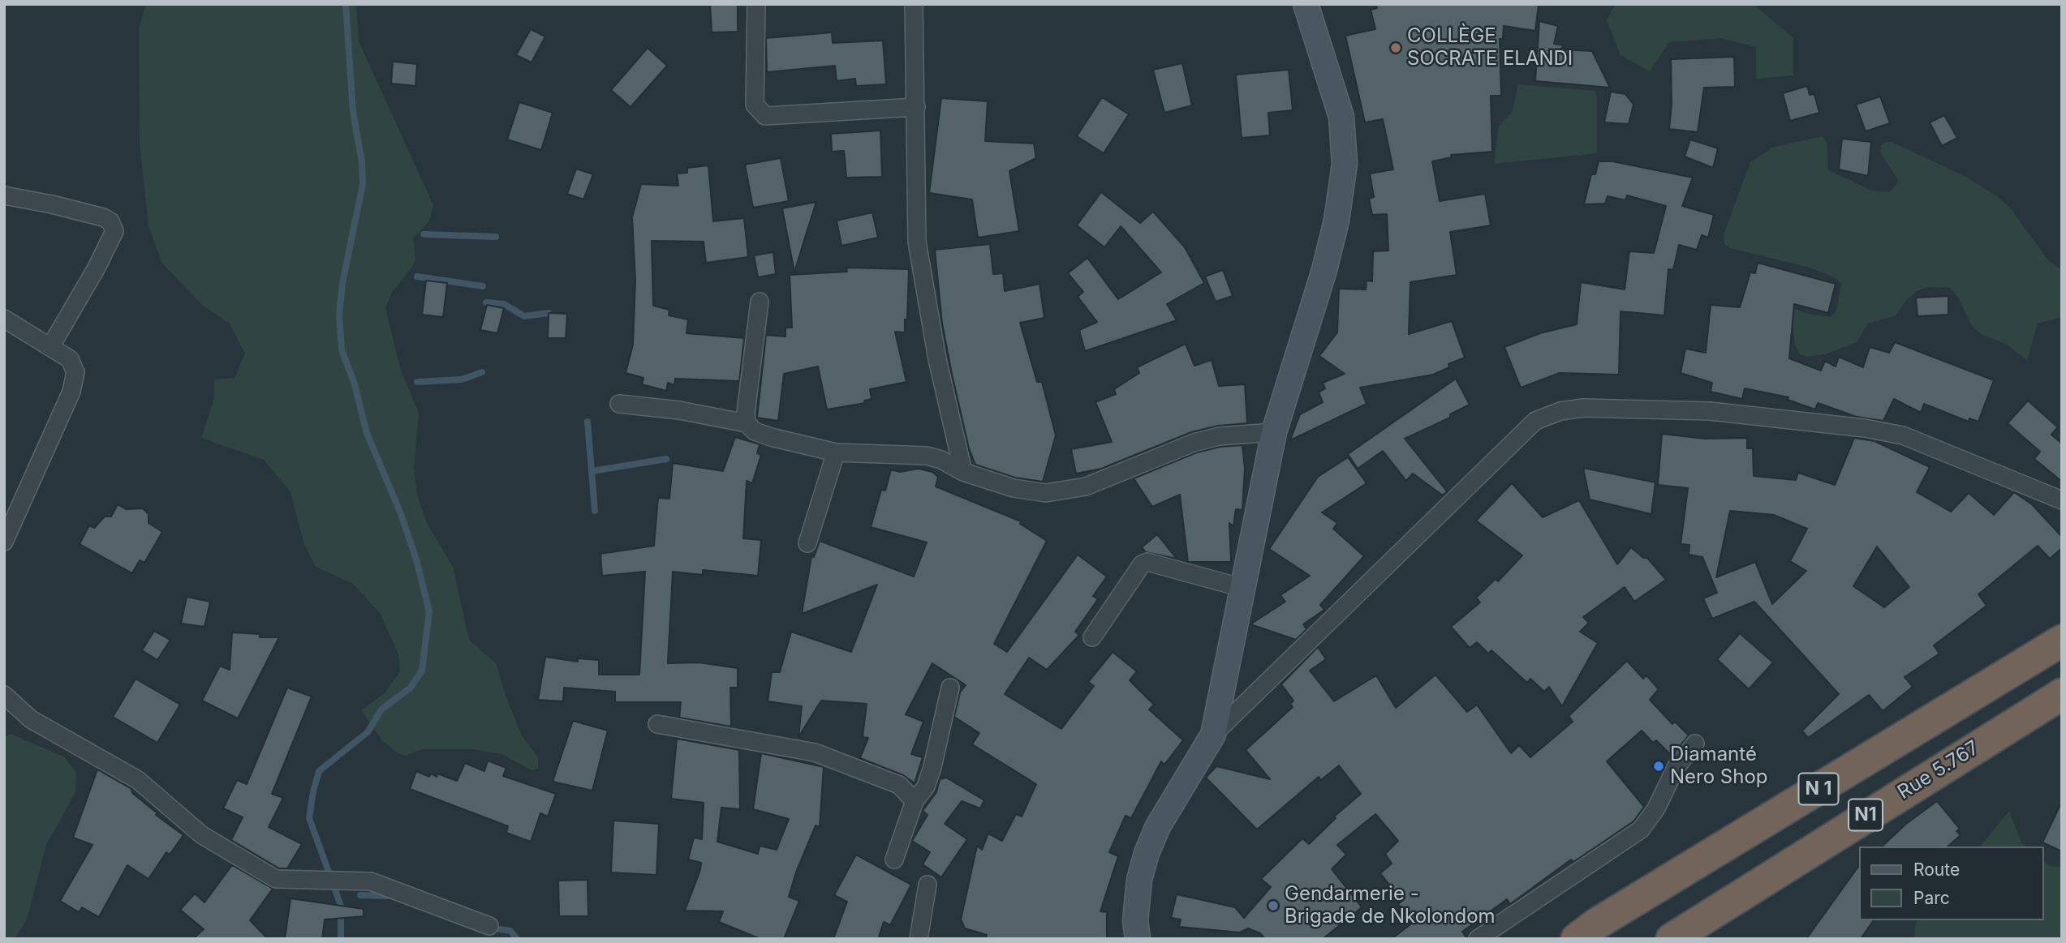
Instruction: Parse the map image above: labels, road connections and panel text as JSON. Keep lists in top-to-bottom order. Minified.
{"streets":{"highway":["Rue 5.767","N 1","N1"]},"places":["COLLÈGE SOCRATE ELANDI","Diamanté Nero Shop","Gendarmerie - Brigade de Nkolondom"],"legend":["Route","Parc"]}
